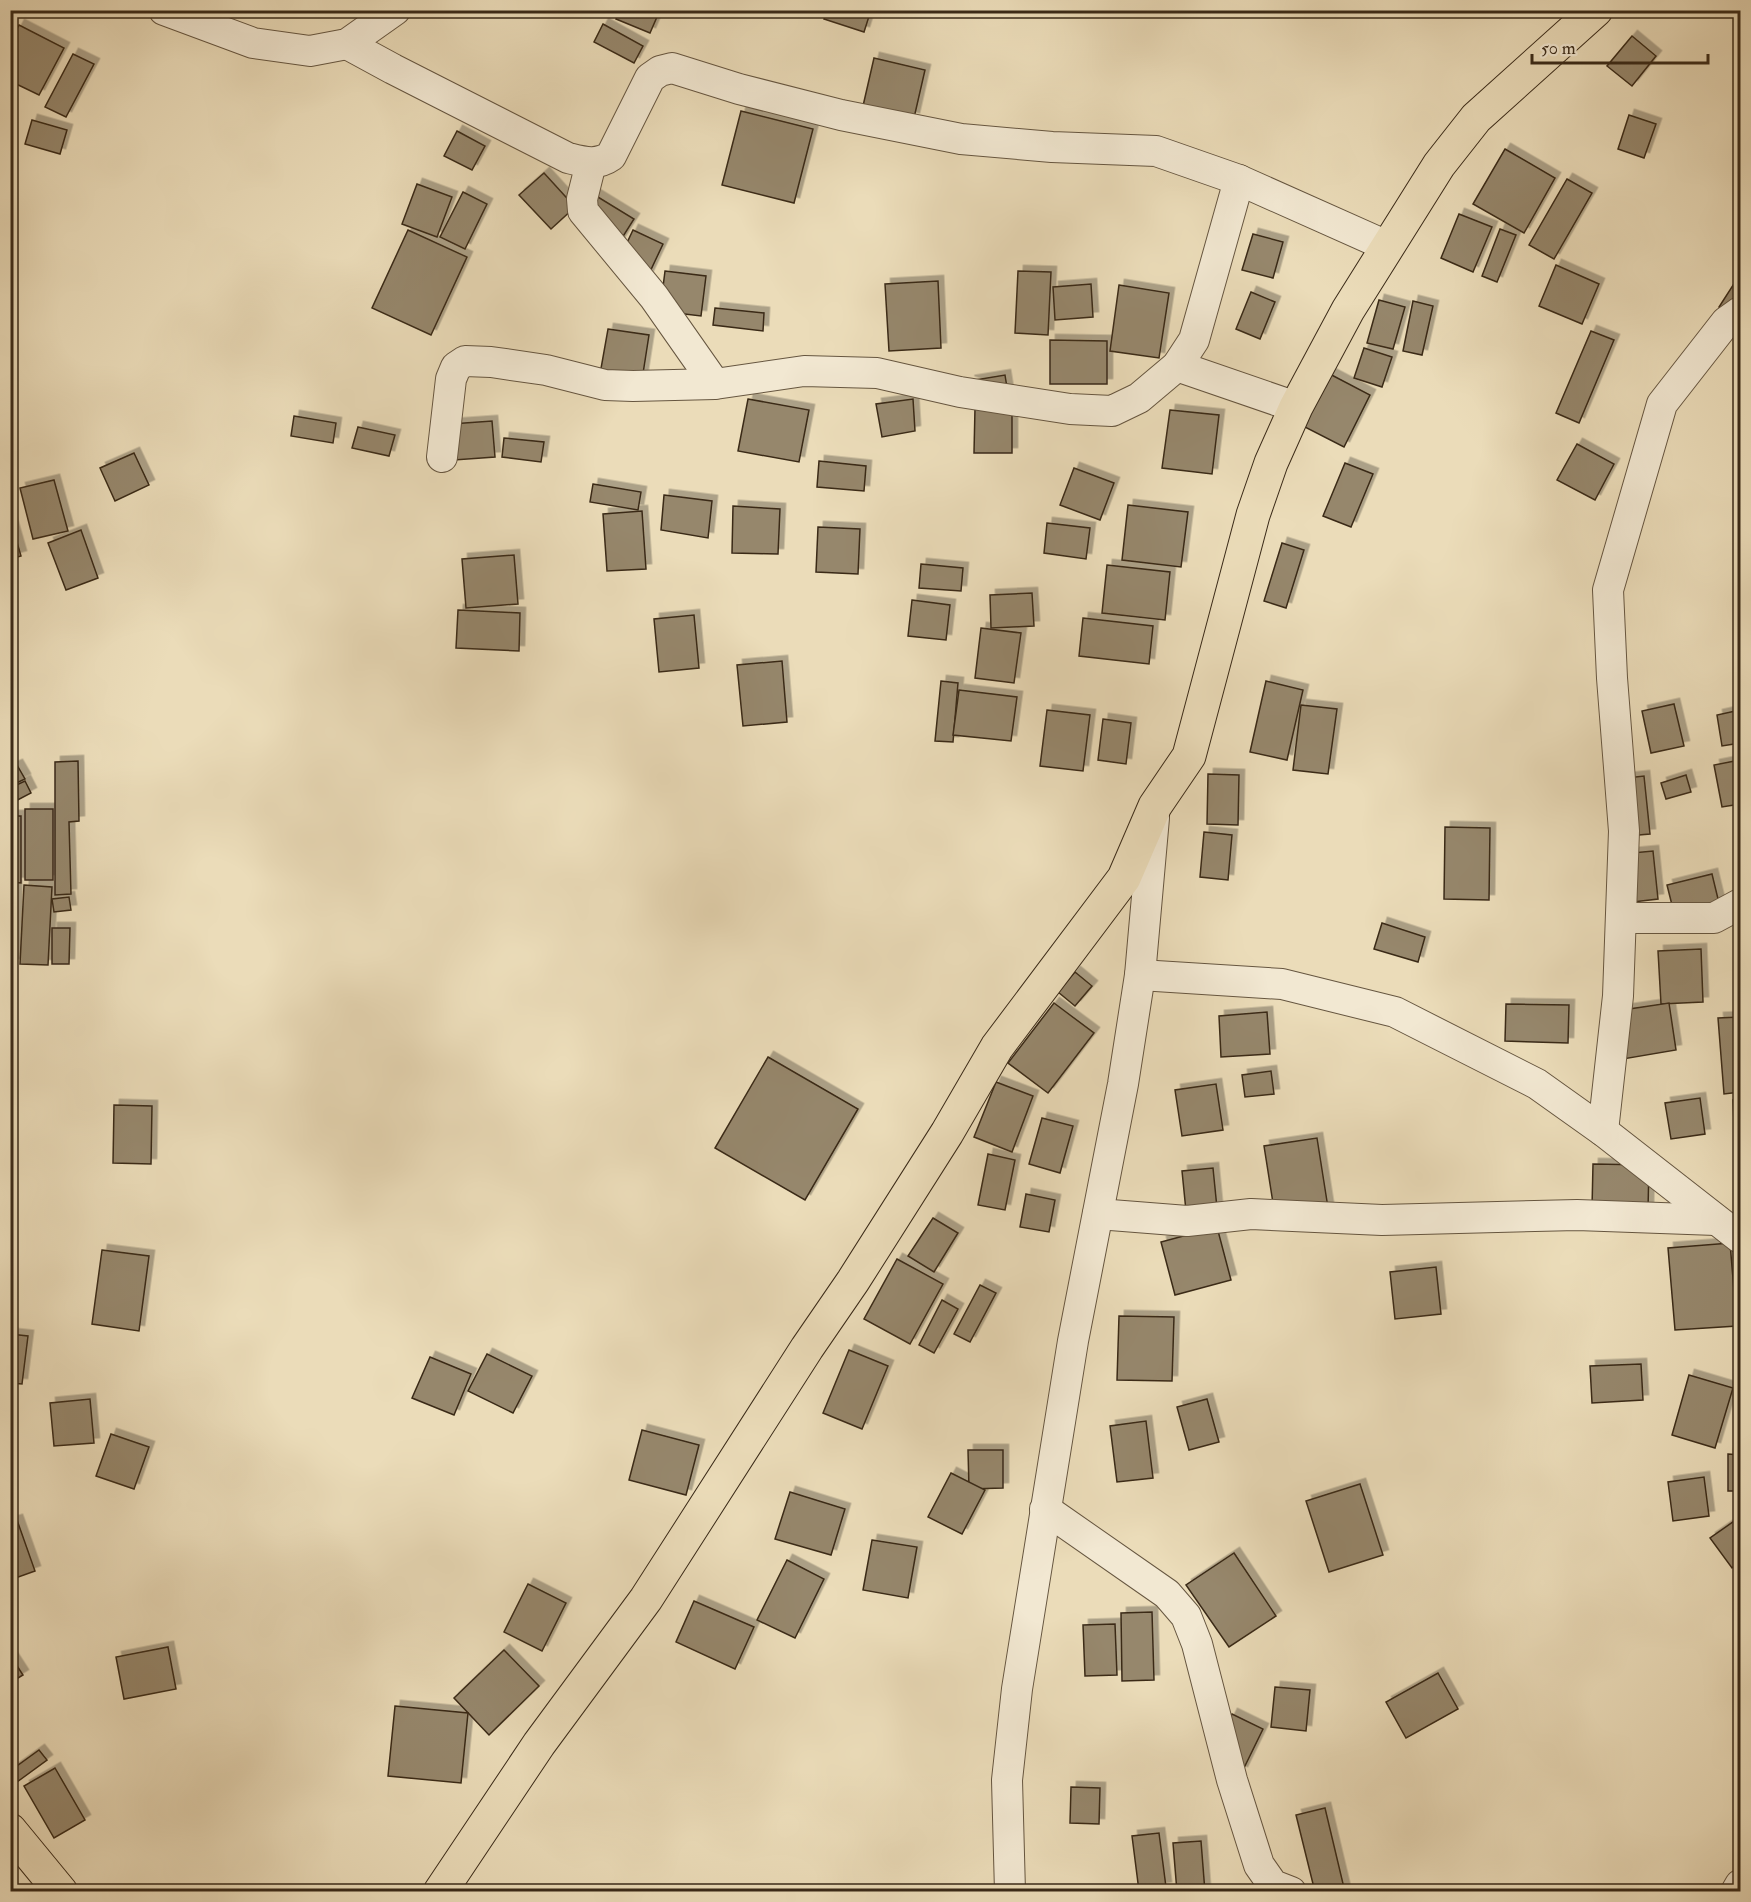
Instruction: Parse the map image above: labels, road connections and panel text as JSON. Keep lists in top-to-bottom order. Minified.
{"scale_bar":"50 m"}
